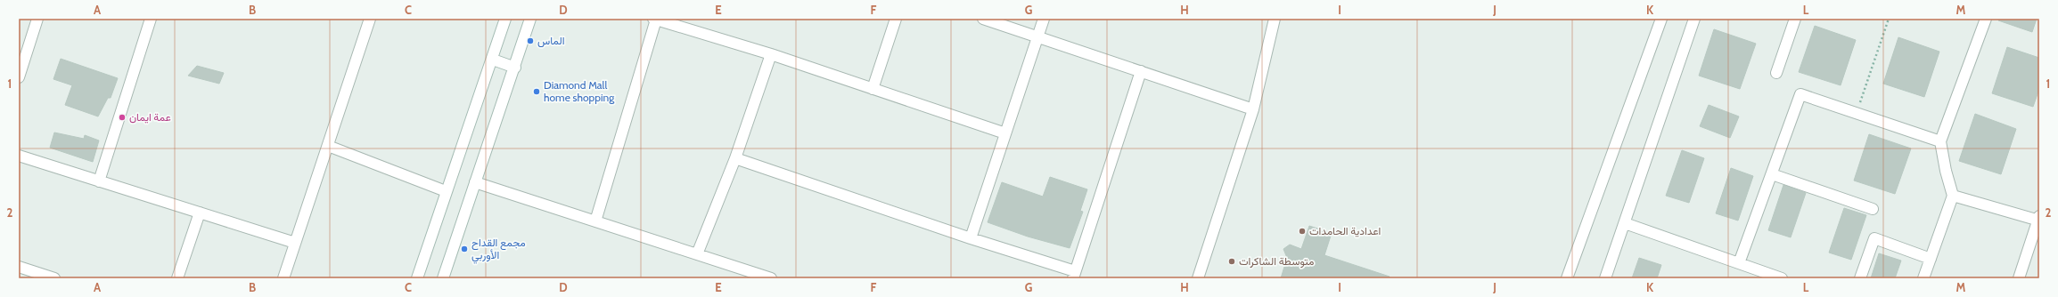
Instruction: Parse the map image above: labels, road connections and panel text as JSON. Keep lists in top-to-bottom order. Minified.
{"places":["الماس","Diamond Mall home shopping","عمة ايمان","اعدادية الحامدات","مجمع القداح الأوربي","متوسطة الشاكرات"],"grid":{"columns":["A","B","C","D","E","F","G","H","I","J","K","L","M"],"rows":["1","2"]}}
